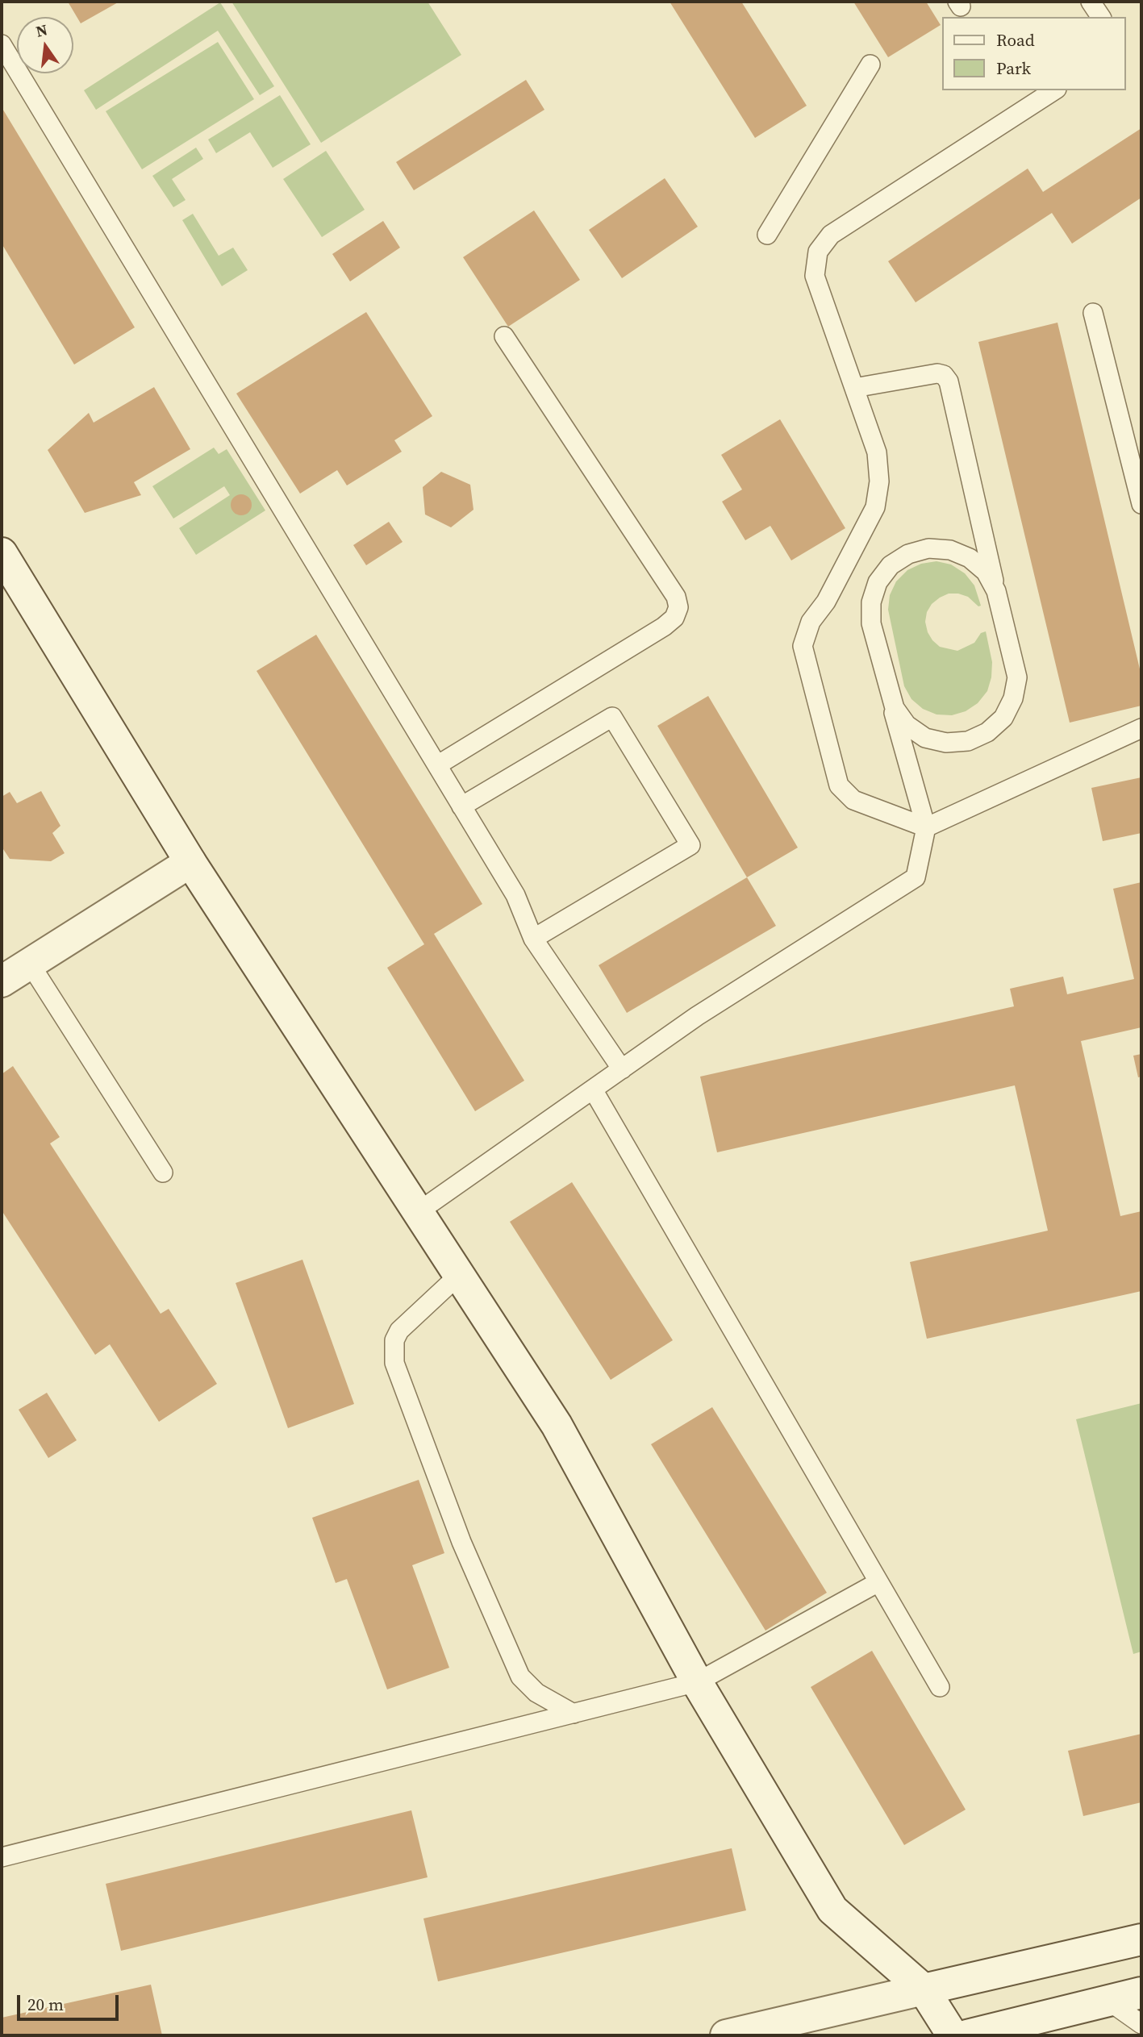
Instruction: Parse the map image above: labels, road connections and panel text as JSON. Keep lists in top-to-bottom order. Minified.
{"legend":["Road","Park"],"scale_bar":"20 m","north":"top"}
